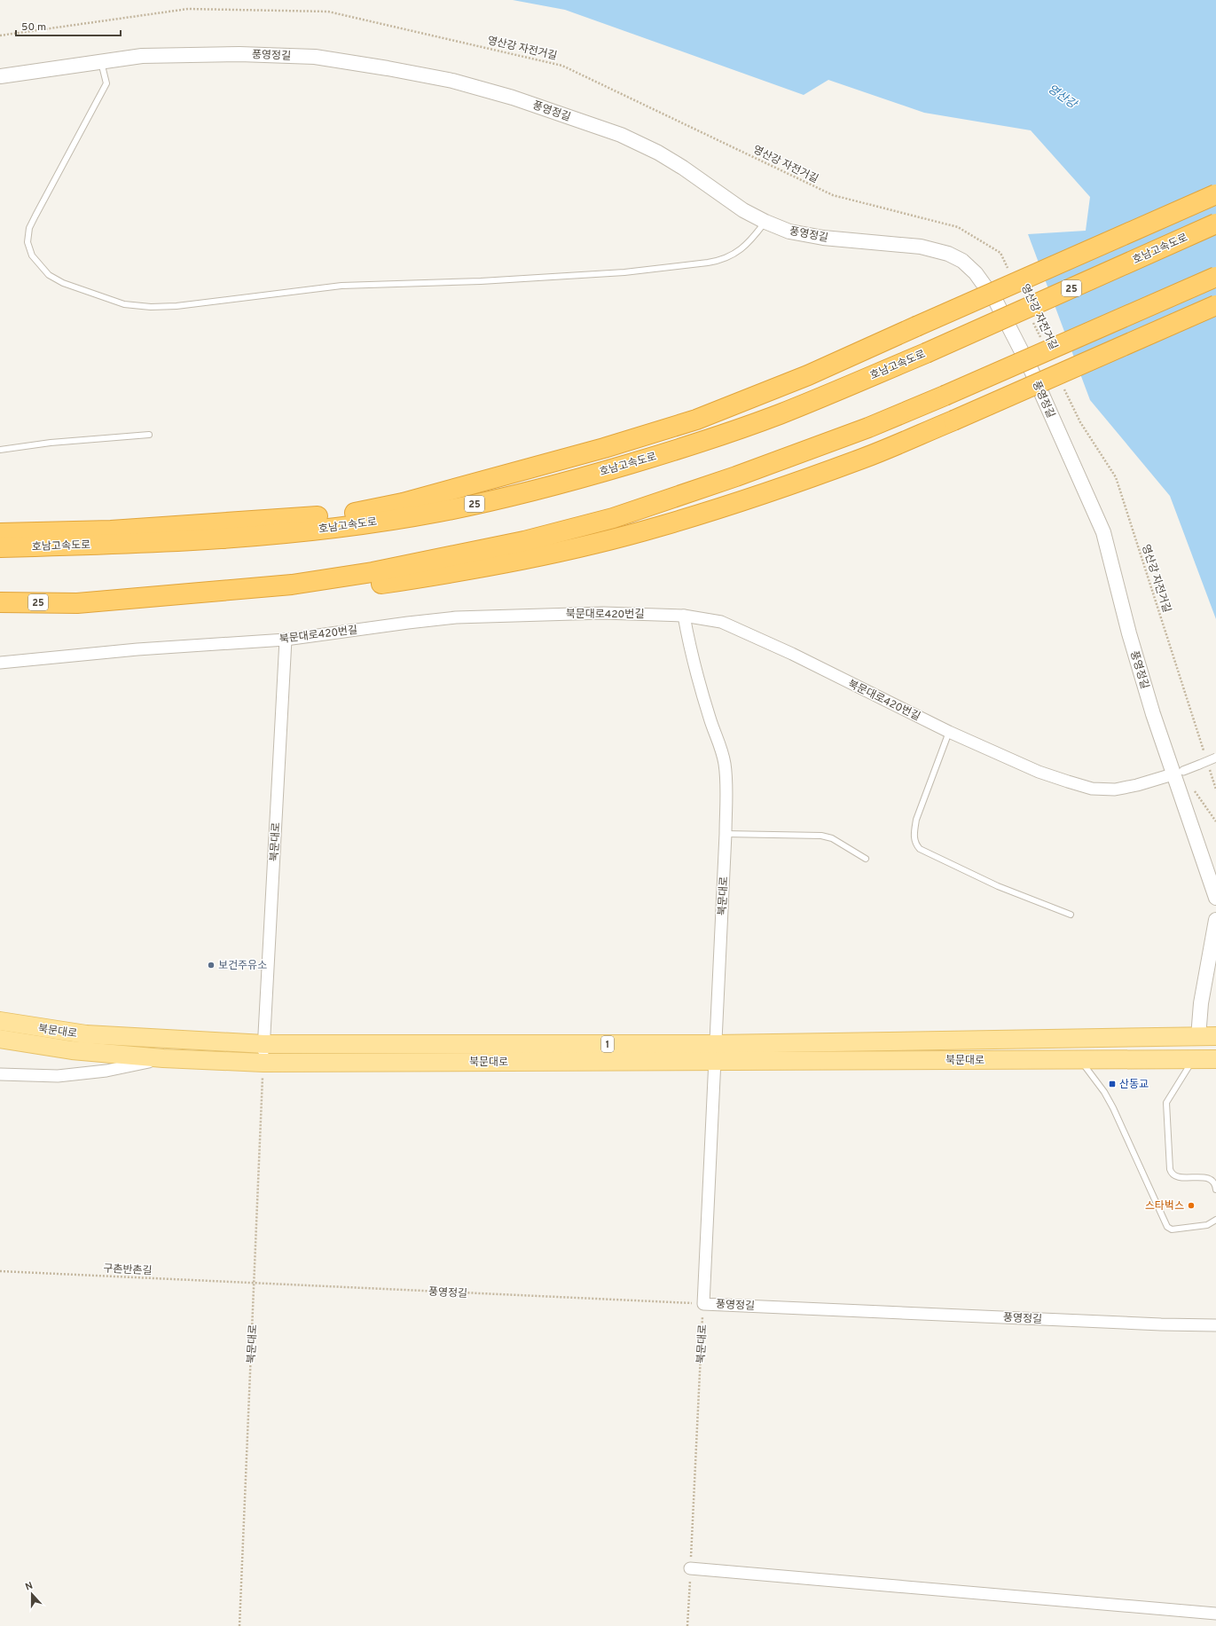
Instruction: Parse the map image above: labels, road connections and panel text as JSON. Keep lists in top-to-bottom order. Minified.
{"streets":{"highway":["호남고속도로","25"],"main road":["북문대로","1"],"street":["풍영정길","북문대로420번길"],"path":["영산강 자전거길","구촌반촌길"]},"crossings":[["풍영정길","북문대로420번길"],["풍영정길","북문대로"],["풍영정길","구촌반촌길"],["북문대로420번길","북문대로"],["북문대로","구촌반촌길"]],"water":["영산강"],"places":{"other":["보건주유소","스타벅스"],"transit":["산동교"]},"scale_bar":"50 m","north":"top"}
